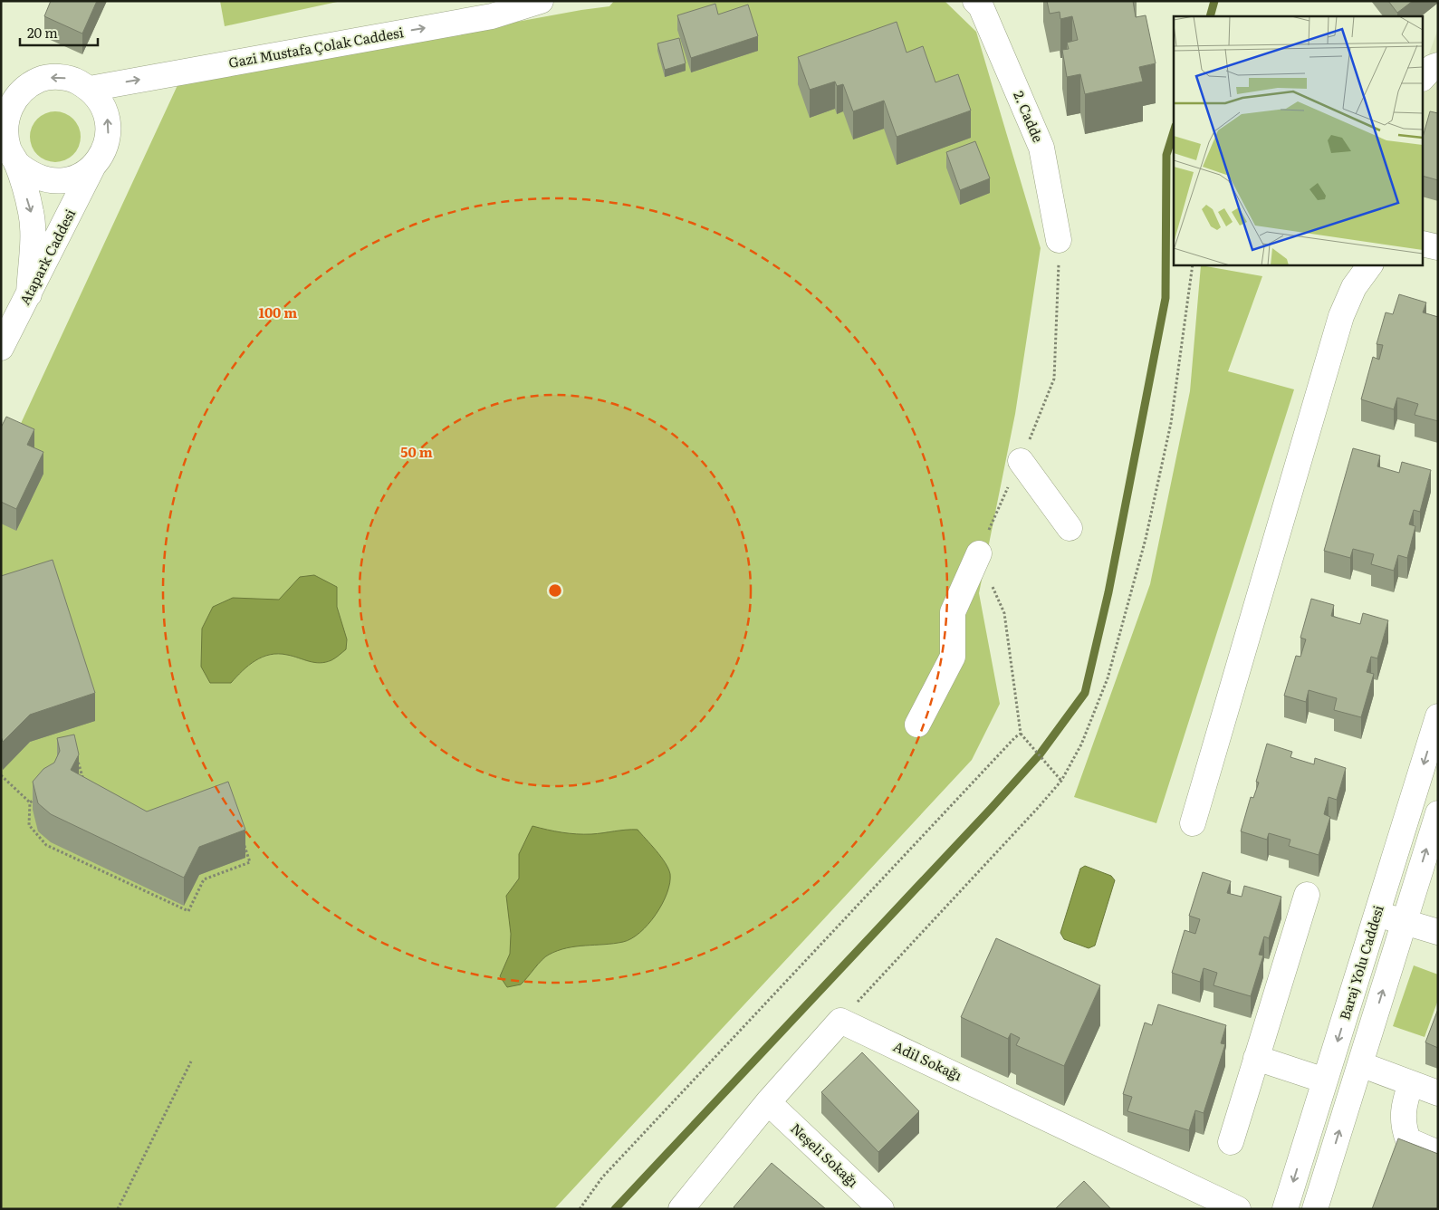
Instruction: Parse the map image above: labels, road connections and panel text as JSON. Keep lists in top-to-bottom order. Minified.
{"streets":{"street":["Gazi Mustafa Çolak Caddesi","2. Cadde","Atapark Caddesi","Baraj Yolu Caddesi","Adil Sokağı","Neşeli Sokağı"]},"crossings":[["Gazi Mustafa Çolak Caddesi","Atapark Caddesi"]],"one_way":["Gazi Mustafa Çolak Caddesi"],"scale_bar":"20 m","rings":["100 m","50 m"]}
